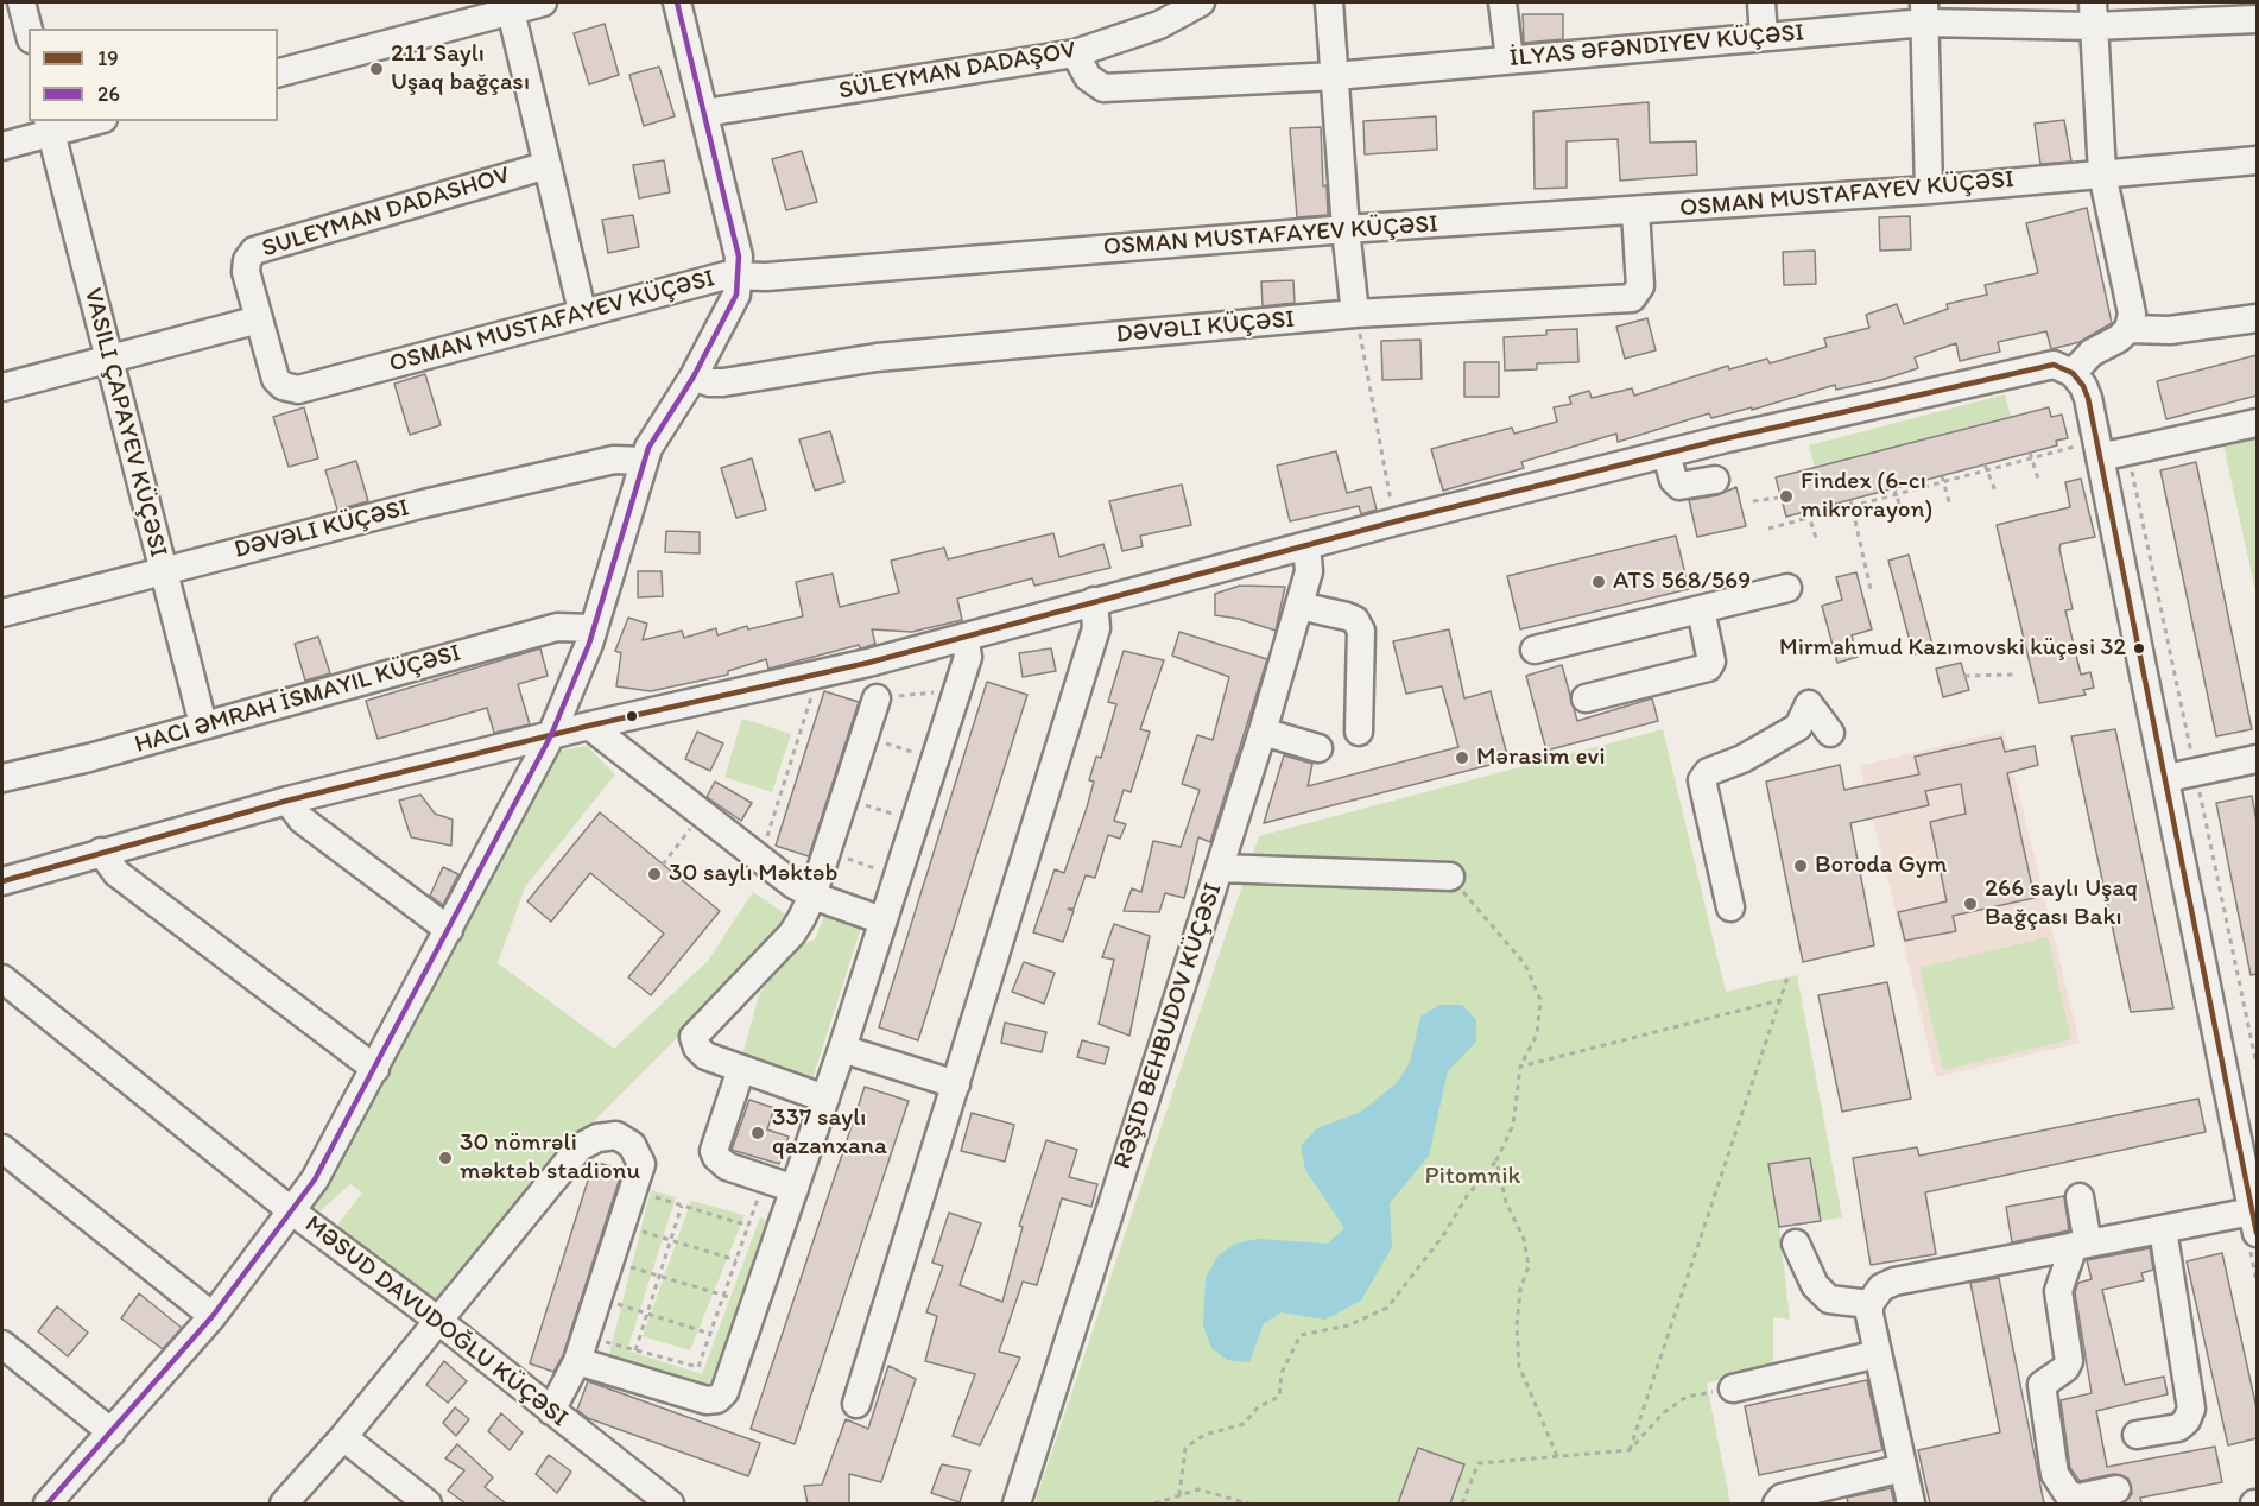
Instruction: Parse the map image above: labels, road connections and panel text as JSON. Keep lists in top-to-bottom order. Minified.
{"streets":{"street":["İLYAS ƏFƏNDIYEV KÜÇƏSI","SÜLEYMAN DADAŞOV","OSMAN MUSTAFAYEV KÜÇƏSI","SULEYMAN DADASHOV","DƏVƏLI KÜÇƏSI","VASILI ÇAPAYEV KÜÇƏSI","RƏŞID BEHBUDOV KÜÇƏSI","MƏSUD DAVUDOĞLU KÜÇƏSI"]},"crossings":[["İLYAS ƏFƏNDIYEV KÜÇƏSI","SÜLEYMAN DADAŞOV"],["OSMAN MUSTAFAYEV KÜÇƏSI","SULEYMAN DADASHOV"],["OSMAN MUSTAFAYEV KÜÇƏSI","DƏVƏLI KÜÇƏSI"],["DƏVƏLI KÜÇƏSI","VASILI ÇAPAYEV KÜÇƏSI"]],"parks":["Pitomnik"],"places":["211 Saylı Uşaq bağçası","Findex (6-cı mikrorayon)","ATS 568/569","Mirmahmud Kazımovski küçəsi 32","Mərasim evi","Boroda Gym","30 saylı Məktəb","266 saylı Uşaq Bağçası Bakı","337 saylı qazanxana","30 nömrəli məktəb stadionu"],"lines":["transit line 26","transit line 19"],"legend":["19","26"]}
